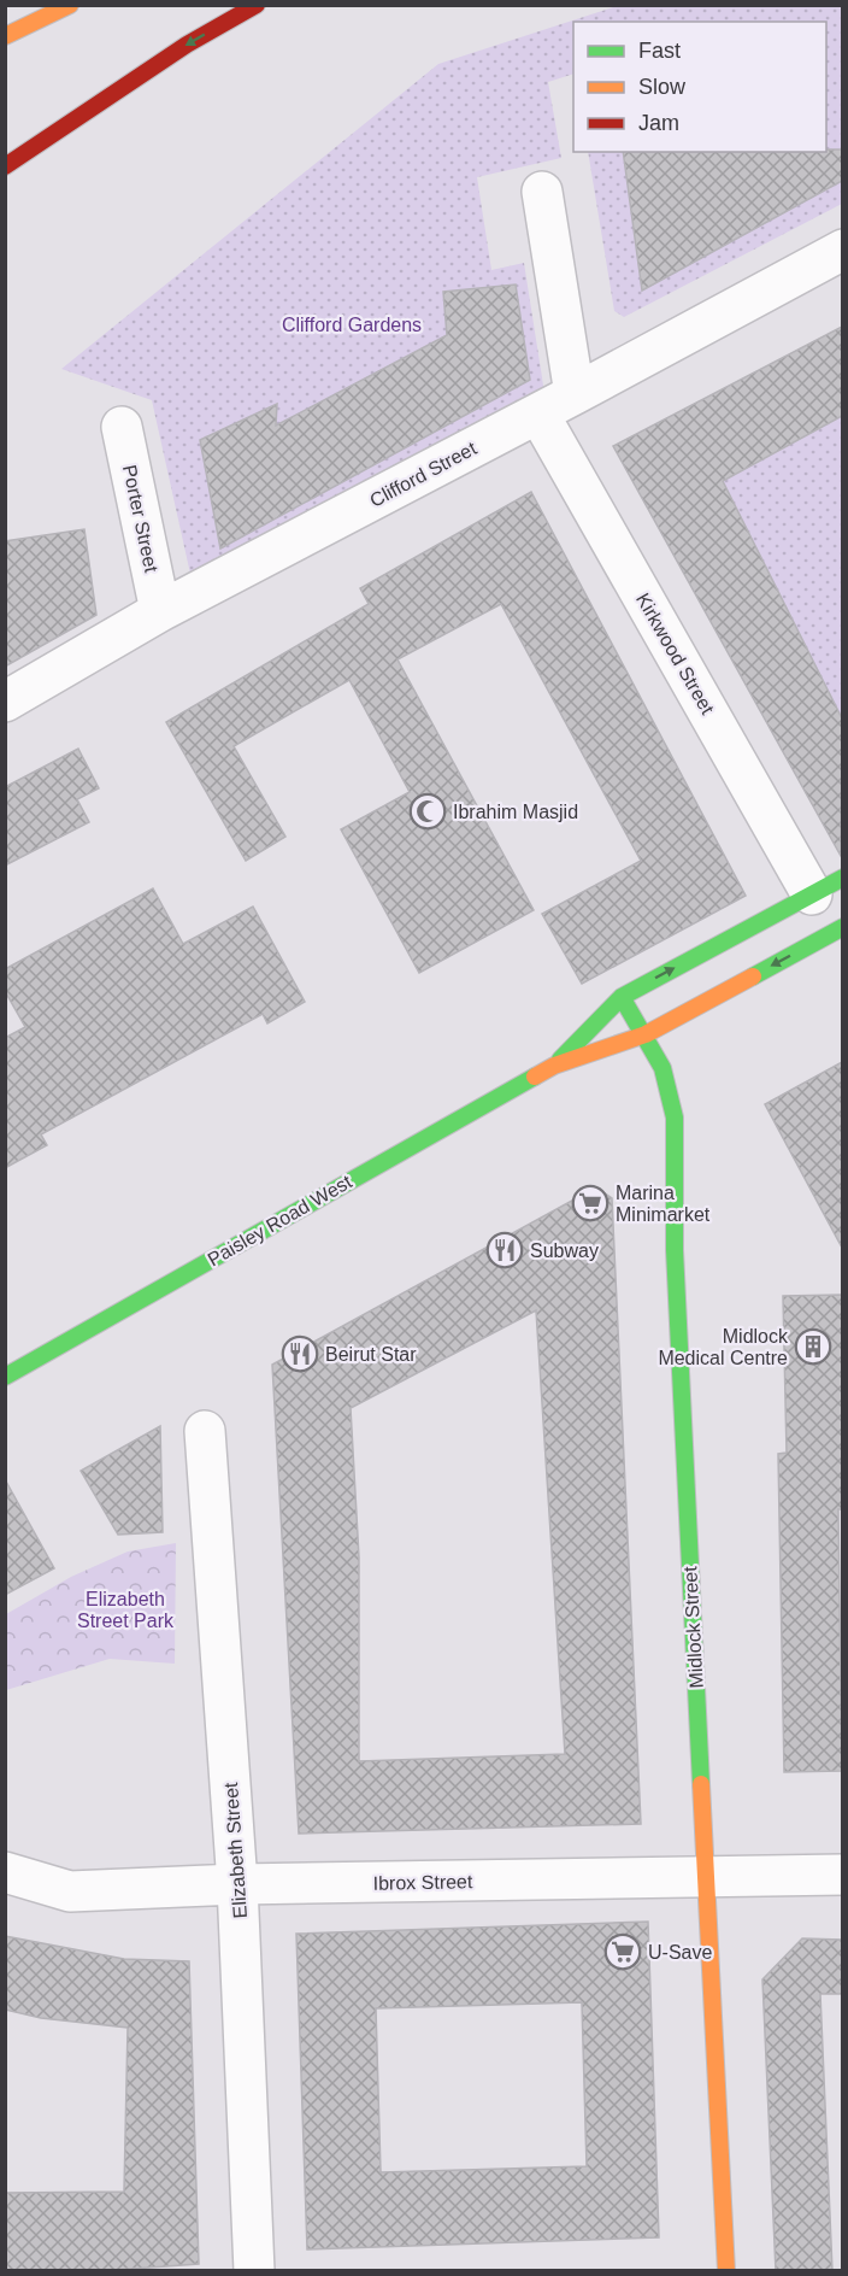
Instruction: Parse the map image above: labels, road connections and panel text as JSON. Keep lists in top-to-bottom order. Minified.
{"streets":{"main road":["Paisley Road West","Midlock Street"],"street":["Clifford Street","Porter Street","Kirkwood Street","Elizabeth Street","Ibrox Street"]},"crossings":[["Clifford Street","Porter Street"],["Clifford Street","Kirkwood Street"],["Kirkwood Street","Paisley Road West"],["Paisley Road West","Midlock Street"],["Midlock Street","Ibrox Street"],["Elizabeth Street","Ibrox Street"]],"parks":["Clifford Gardens","Elizabeth Street Park"],"places":{"mosque":["Ibrahim Masjid"],"supermarket":["Marina Minimarket","U-Save"],"restaurant":["Subway","Beirut Star"],"building":["Midlock Medical Centre"]},"legend":["Fast","Slow","Jam"]}
